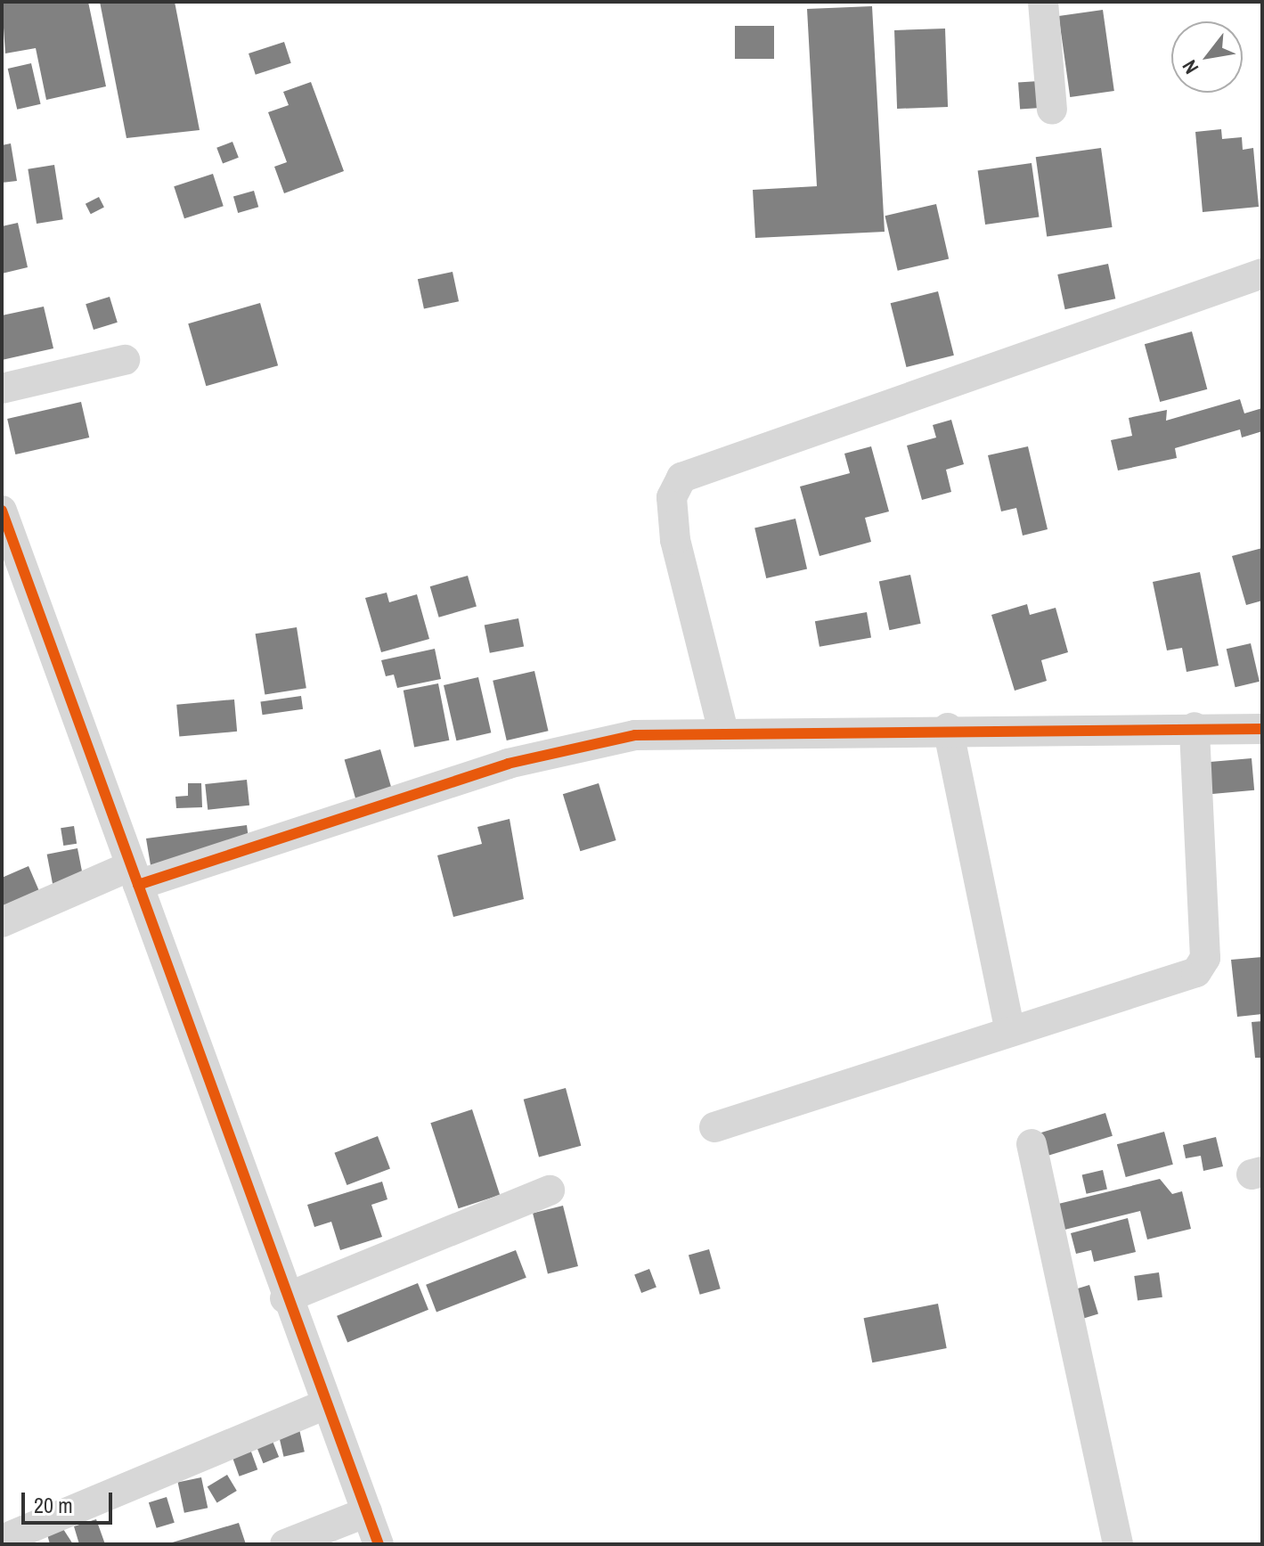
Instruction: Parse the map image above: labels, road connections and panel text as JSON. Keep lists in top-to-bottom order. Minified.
{"scale_bar":"20 m","north":"bottom left"}
